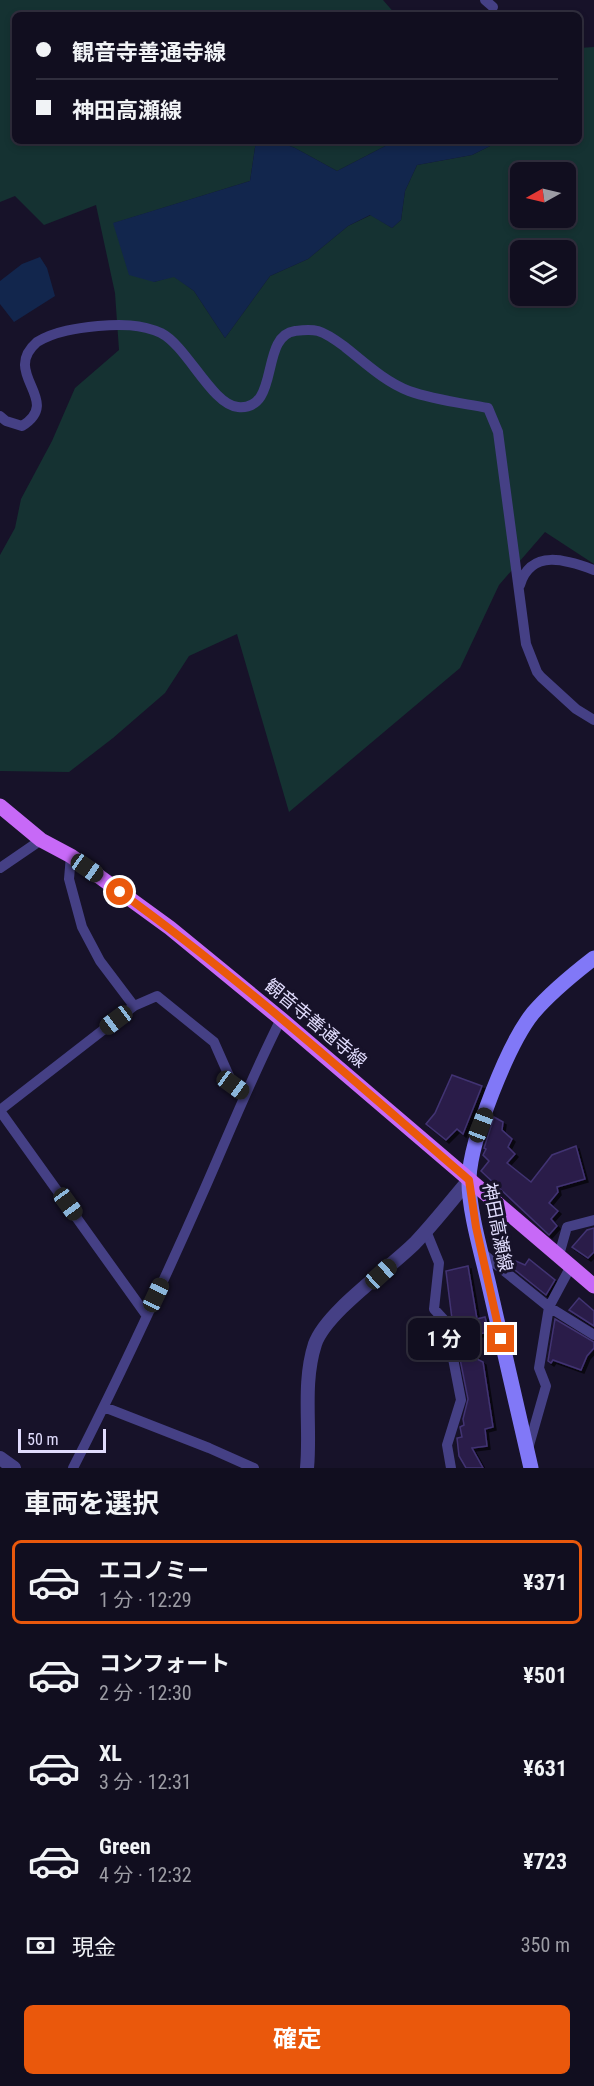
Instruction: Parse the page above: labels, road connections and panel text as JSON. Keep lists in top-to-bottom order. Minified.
{"streets":{"main road":["観音寺善通寺線","神田高瀬線"]},"crossings":[["観音寺善通寺線","神田高瀬線"]],"scale_bar":"50 m","north":"left","page":{"banner":["観音寺善通寺線","神田高瀬線"],"bubble":"1 分","scale":"50 m","heading":"車両を選択","list":[{"name":"エコノミー","note":"1 分 · 12:29","value":"¥371"},{"name":"コンフォート","note":"2 分 · 12:30","value":"¥501"},{"name":"XL","note":"3 分 · 12:31","value":"¥631"},{"name":"Green","note":"4 分 · 12:32","value":"¥723"}],"pay":["現金","350 m"],"buttons":"確定"}}
